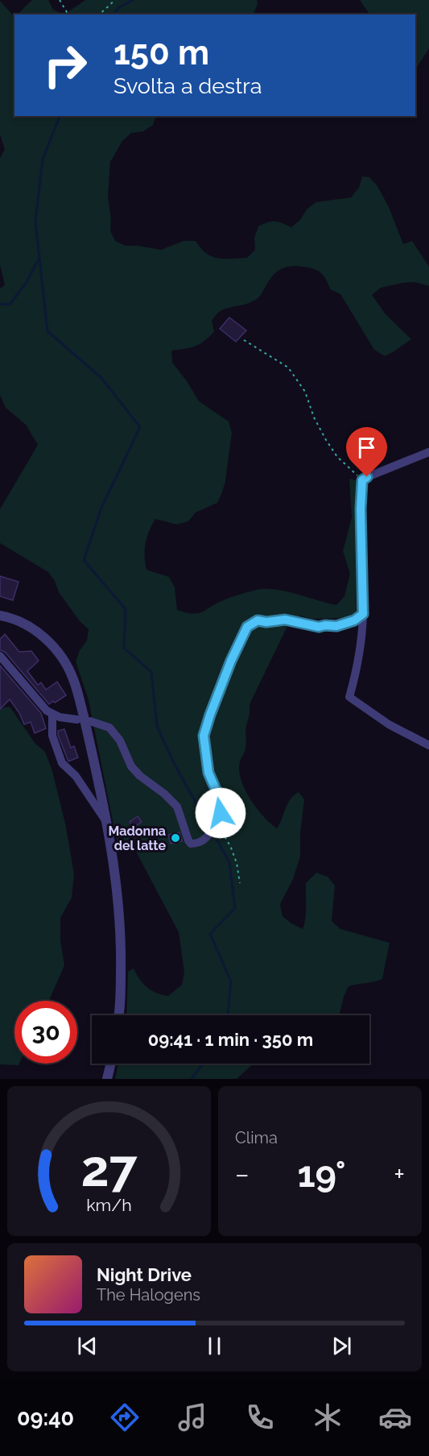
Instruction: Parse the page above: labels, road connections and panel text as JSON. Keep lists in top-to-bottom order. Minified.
{"places":["Madonna del latte"],"page":{"turn":["150 m","Svolta a destra"],"limit":"30","trip":"09:41 · 1 min · 350 m","tile":"Clima","heat":["−","19°","+"],"song":["Night Drive","The Halogens"],"tabs":"09:40","gauge":["27","km/h"]}}
